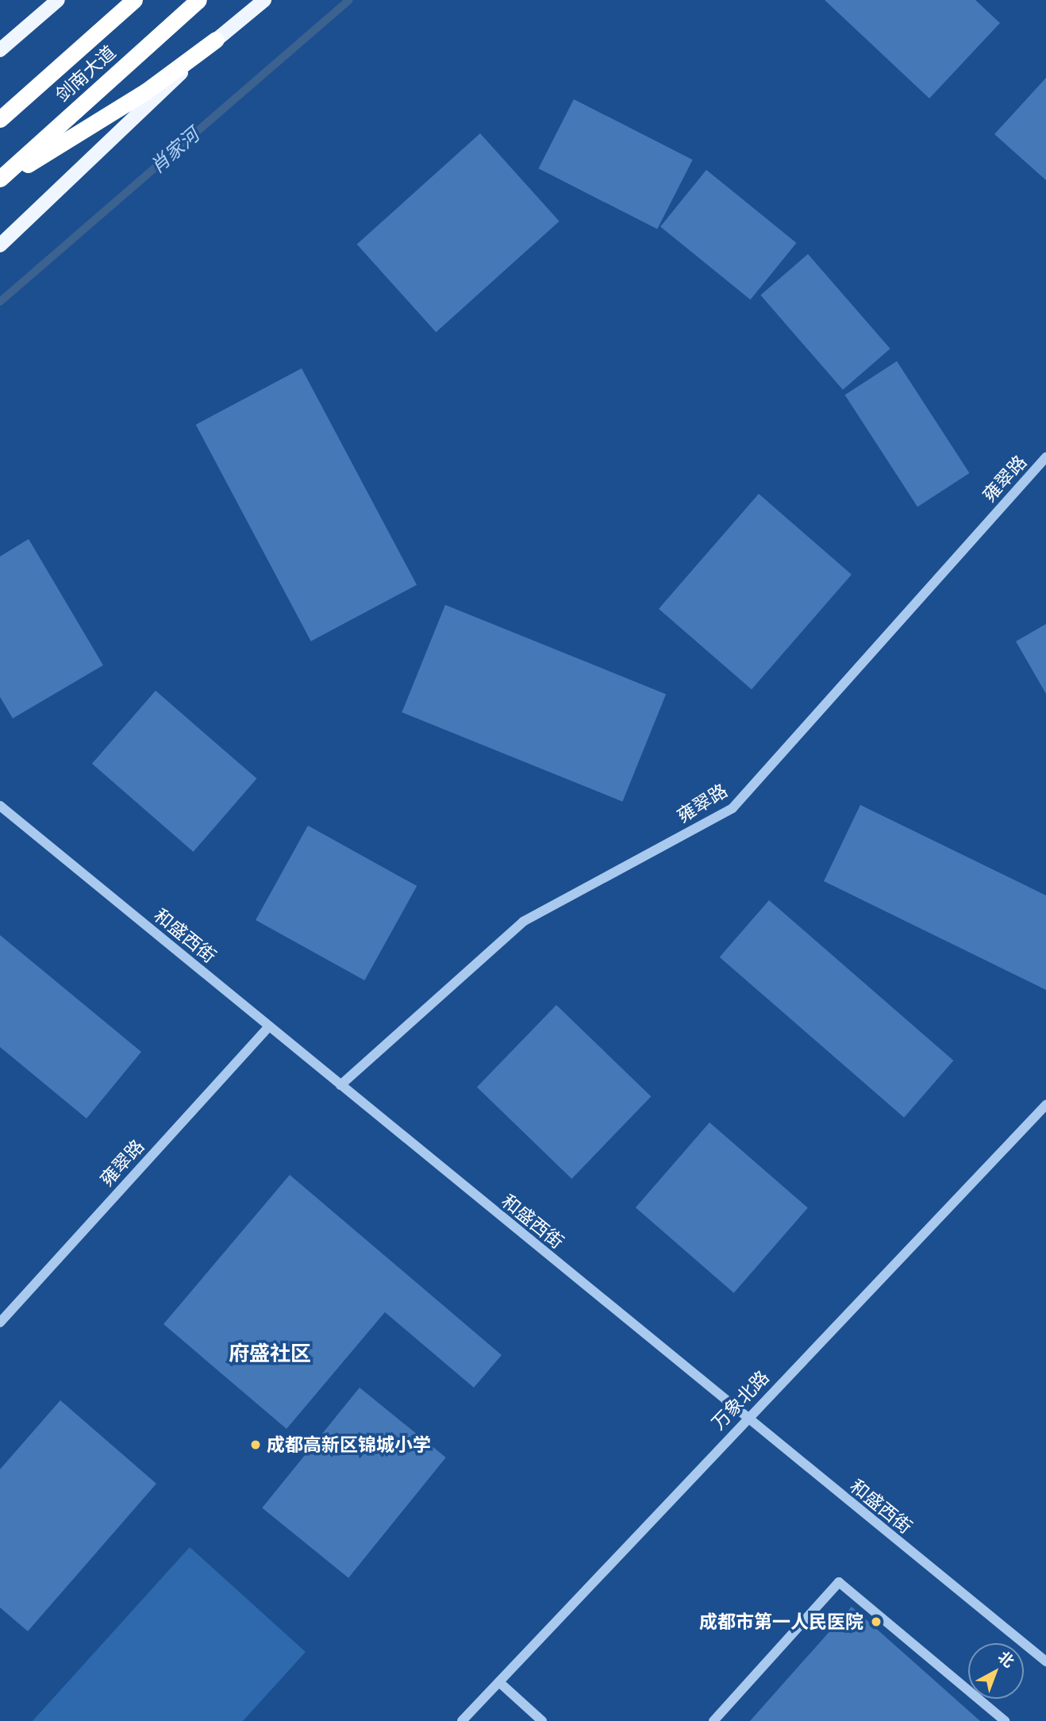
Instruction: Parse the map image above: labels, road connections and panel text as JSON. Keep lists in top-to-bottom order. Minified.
{"streets":{"highway":["剑南大道"],"street":["雍翠路","和盛西街","万象北路"]},"crossings":[["雍翠路","和盛西街"],["和盛西街","万象北路"]],"districts":["府盛社区"],"water":["肖家河"],"places":["成都高新区锦城小学","成都市第一人民医院"],"north":"top right"}
